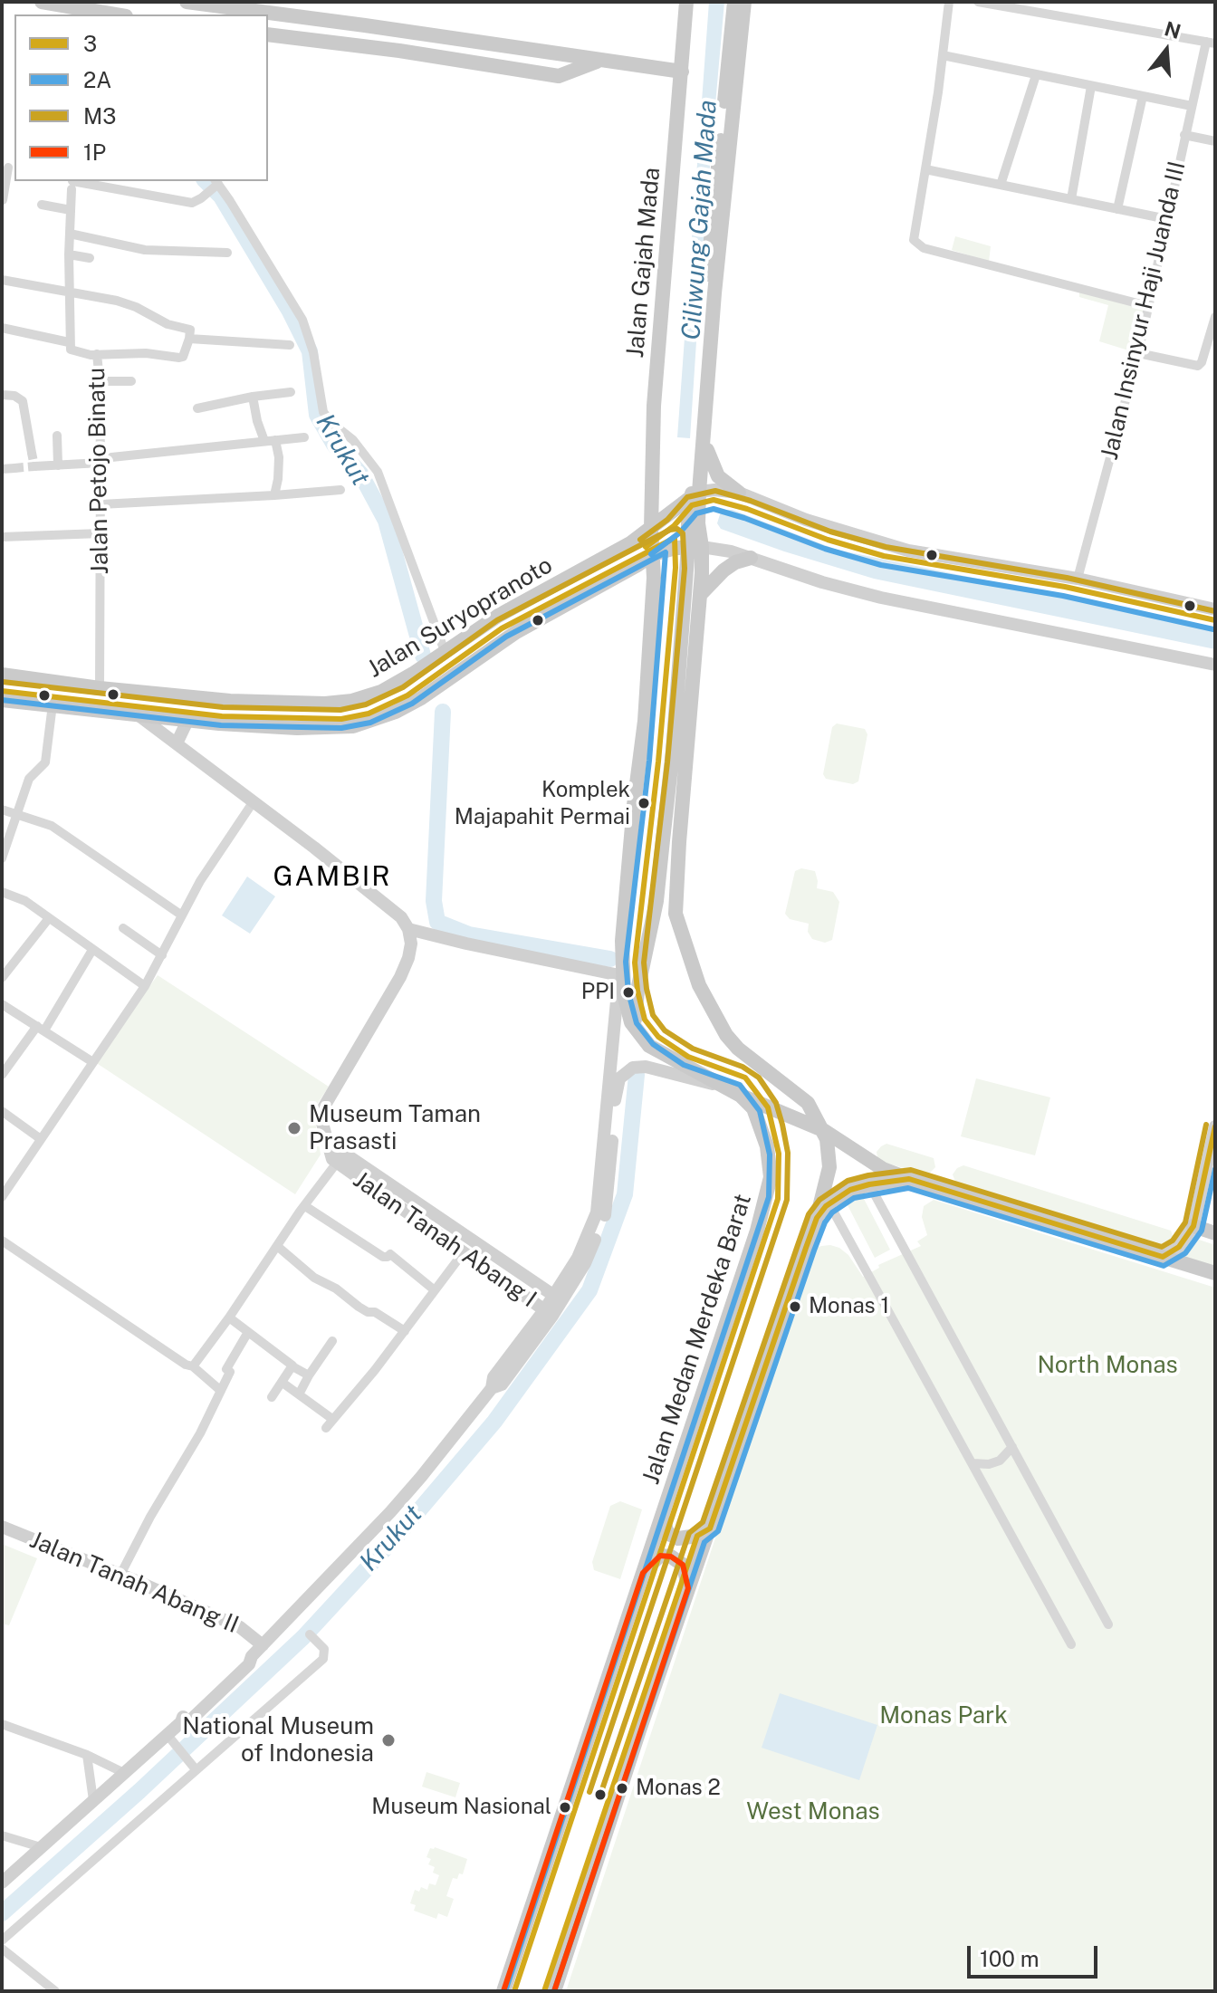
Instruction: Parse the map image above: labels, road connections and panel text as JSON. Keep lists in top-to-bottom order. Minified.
{"streets":{"main road":["Jalan Gajah Mada","Jalan Suryopranoto","Jalan Tanah Abang I","Jalan Medan Merdeka Barat","Jalan Tanah Abang II"],"street":["Jalan Insinyur Haji Juanda III","Jalan Petojo Binatu"]},"crossings":[["Jalan Gajah Mada","Jalan Suryopranoto"],["Jalan Petojo Binatu","Jalan Suryopranoto"]],"districts":["GAMBIR"],"water":["Ciliwung Gajah Mada","Krukut"],"parks":["North Monas","Monas Park","West Monas"],"places":["Komplek Majapahit Permai","PPI","Museum Taman Prasasti","Monas 1","National Museum of Indonesia","Monas 2","Museum Nasional"],"lines":["transit line M3","transit line 3","transit line 2A","transit line 1P"],"legend":["3","2A","M3","1P"],"scale_bar":"100 m","north":"top"}
